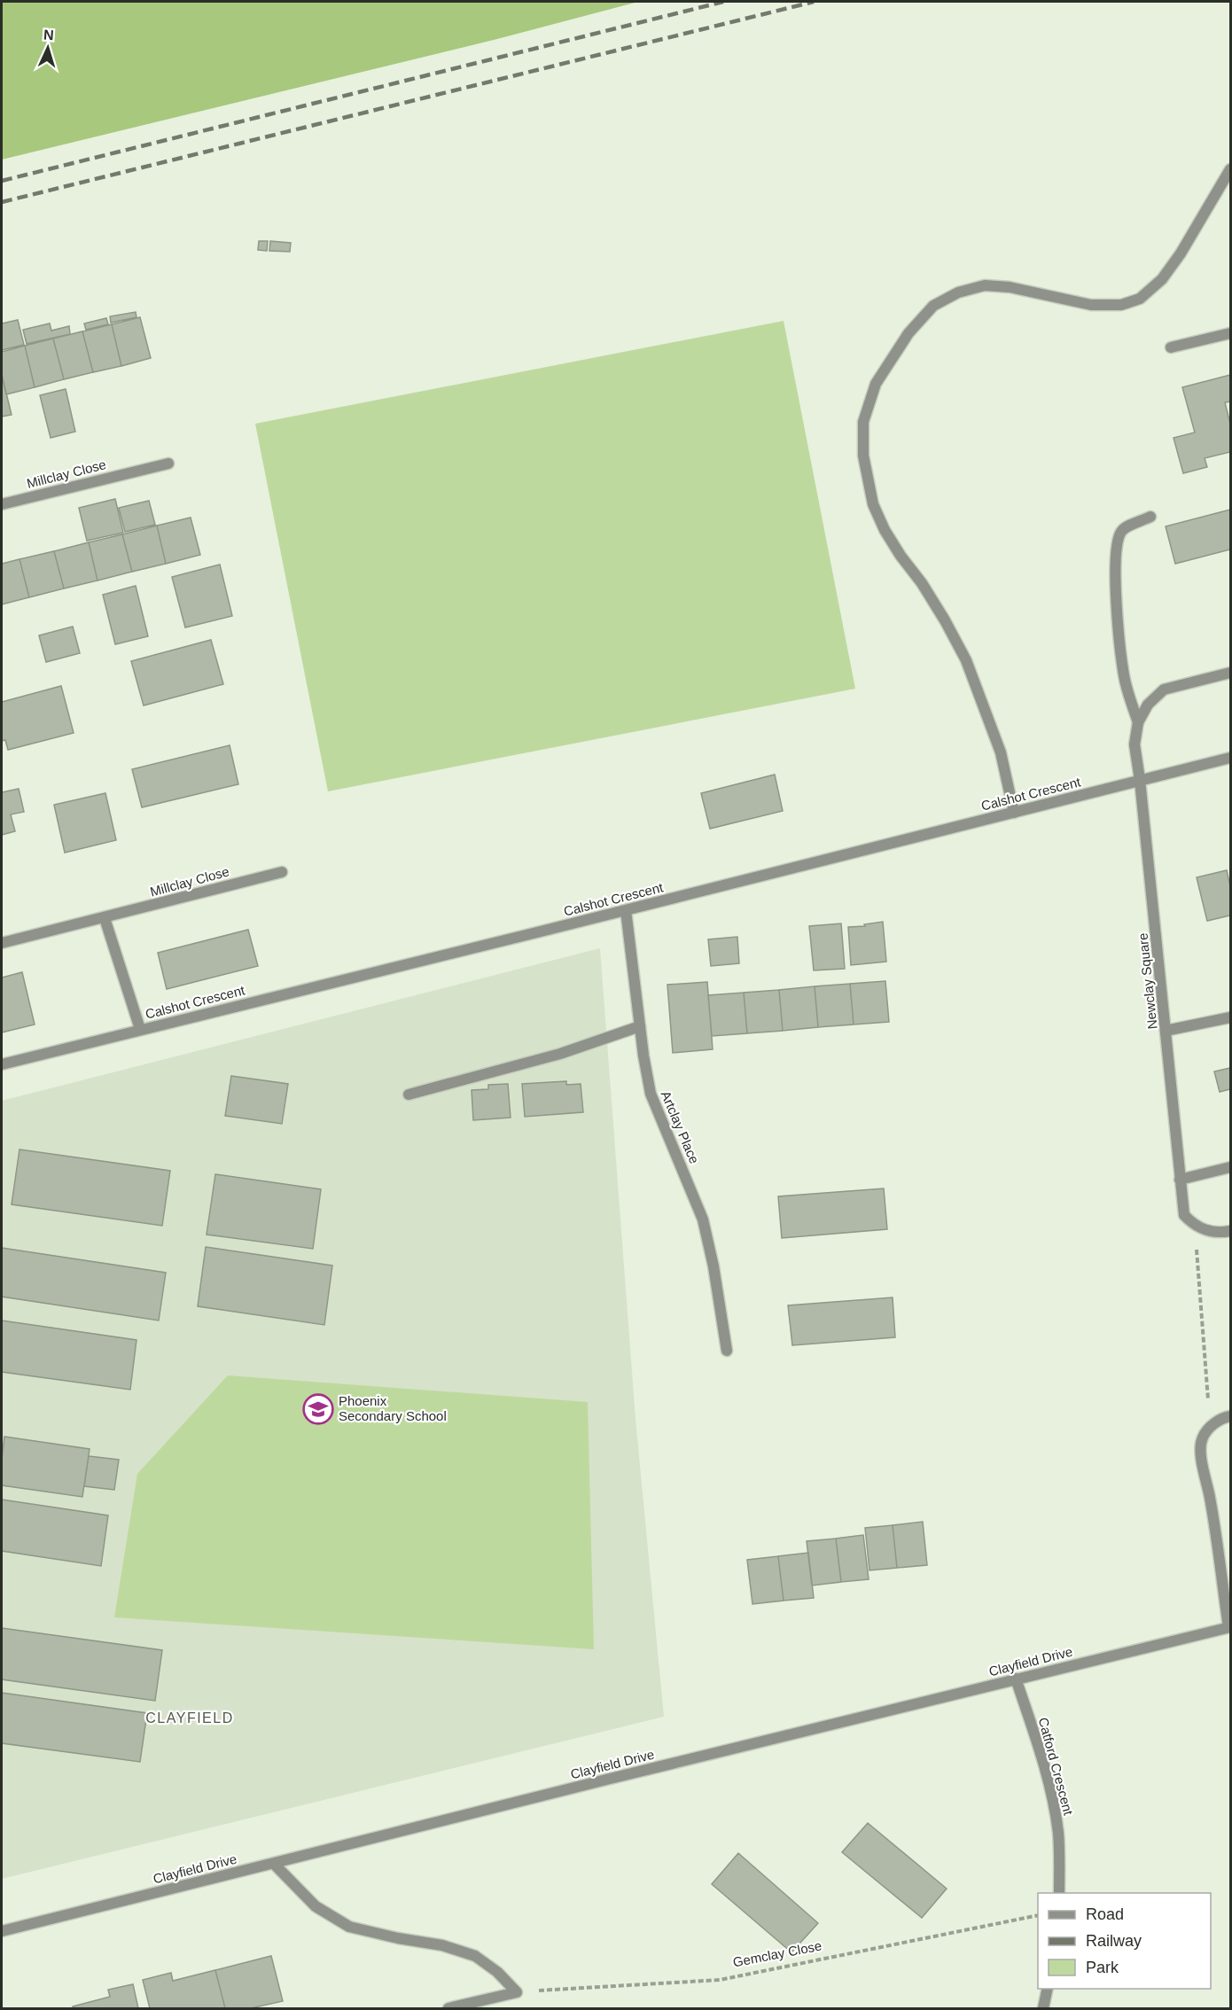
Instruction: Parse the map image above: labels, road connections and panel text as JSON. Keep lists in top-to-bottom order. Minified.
{"streets":{"street":["Millclay Close","Calshot Crescent","Newclay Square","Artclay Place","Clayfield Drive","Catford Crescent"],"path":["Gemclay Close"]},"crossings":[["Calshot Crescent","Newclay Square"],["Calshot Crescent","Artclay Place"],["Clayfield Drive","Catford Crescent"]],"districts":["CLAYFIELD"],"places":{"school or university":["Phoenix Secondary School"]},"legend":["Road","Railway","Park"],"north":"top"}
